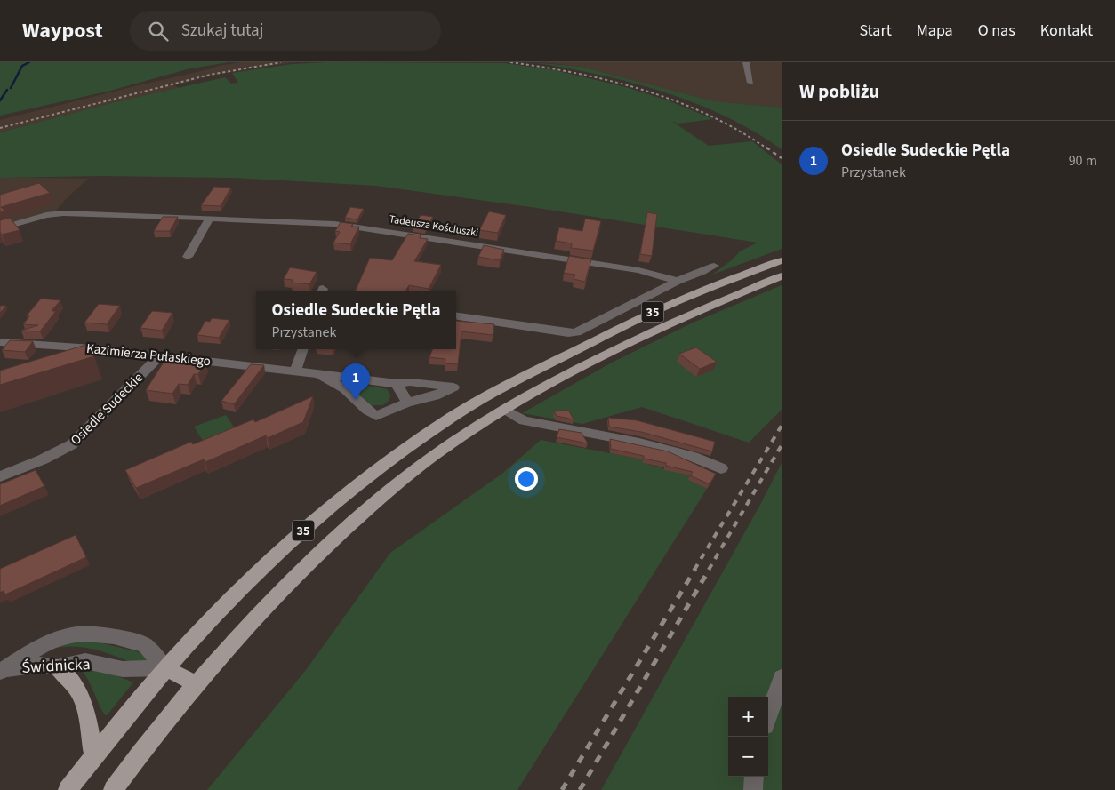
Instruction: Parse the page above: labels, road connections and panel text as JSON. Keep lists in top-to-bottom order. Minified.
{"streets":{"main road":["35"],"street":["Tadeusza Kościuszki","Kazimierza Pułaskiego","Osiedle Sudeckie","Świdnicka"]},"crossings":[["35","Świdnicka"],["Kazimierza Pułaskiego","Osiedle Sudeckie"]],"page":{"header":"Waypost","search":"Szukaj tutaj","nav":["Start","Mapa","O nas","Kontakt"],"heading":"W pobliżu","list":[{"mark":"1","name":"Osiedle Sudeckie Pętla","note":"Przystanek","value":"90 m"}],"popup":["Osiedle Sudeckie Pętla","Przystanek"],"pins":"1","map_buttons":["+","−"]}}
